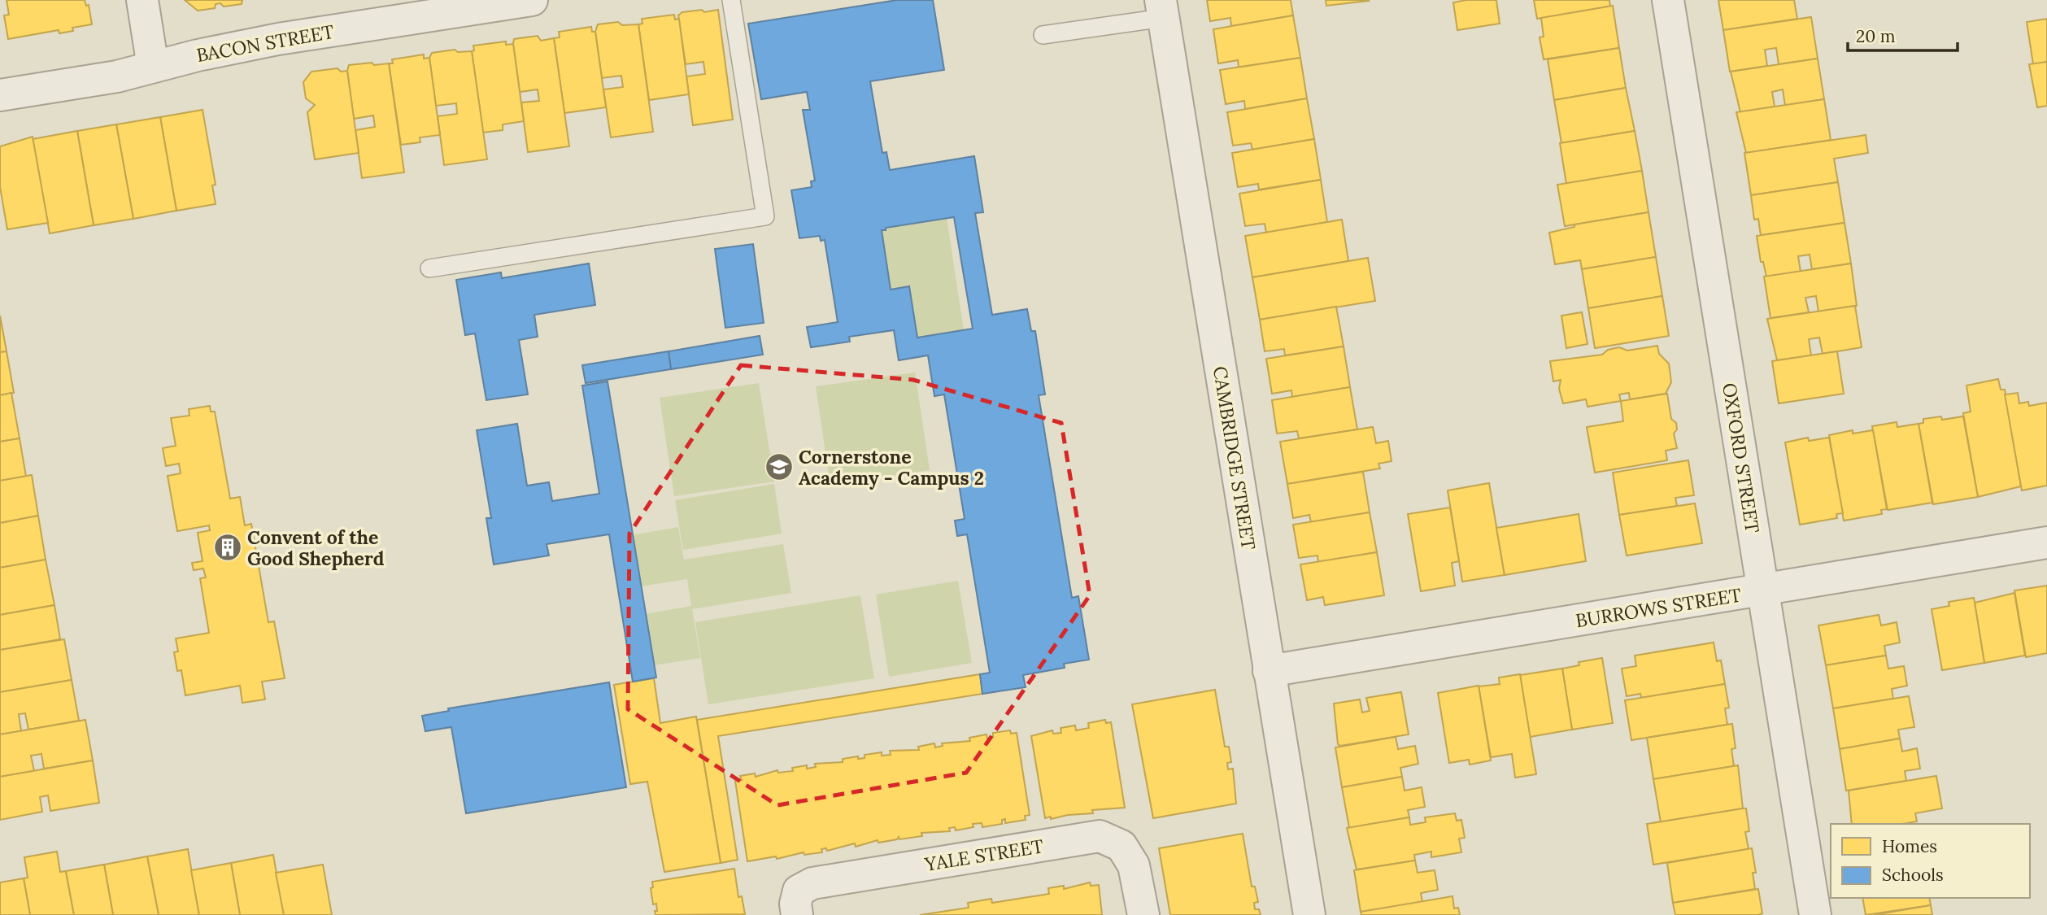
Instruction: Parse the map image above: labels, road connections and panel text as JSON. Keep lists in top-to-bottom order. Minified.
{"streets":{"street":["BACON STREET","CAMBRIDGE STREET","OXFORD STREET","BURROWS STREET","YALE STREET"]},"crossings":[["CAMBRIDGE STREET","BURROWS STREET"],["OXFORD STREET","BURROWS STREET"]],"places":{"school or university":["Cornerstone Academy - Campus 2"],"building":["Convent of the Good Shepherd"]},"legend":["Homes","Schools"],"scale_bar":"20 m"}
